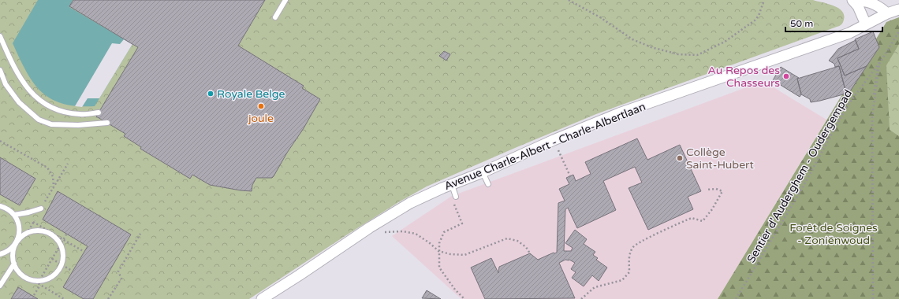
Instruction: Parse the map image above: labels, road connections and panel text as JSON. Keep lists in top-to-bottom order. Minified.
{"streets":{"street":["Avenue Charle-Albert - Charle-Albertlaan"],"path":["Sentier d'Auderghem - Oudergempad"]},"parks":["Forêt de Soignes - Zoniënwoud"],"places":["Au Repos des Chasseurs","Royale Belge","joule","Collège Saint-Hubert"],"scale_bar":"50 m"}
